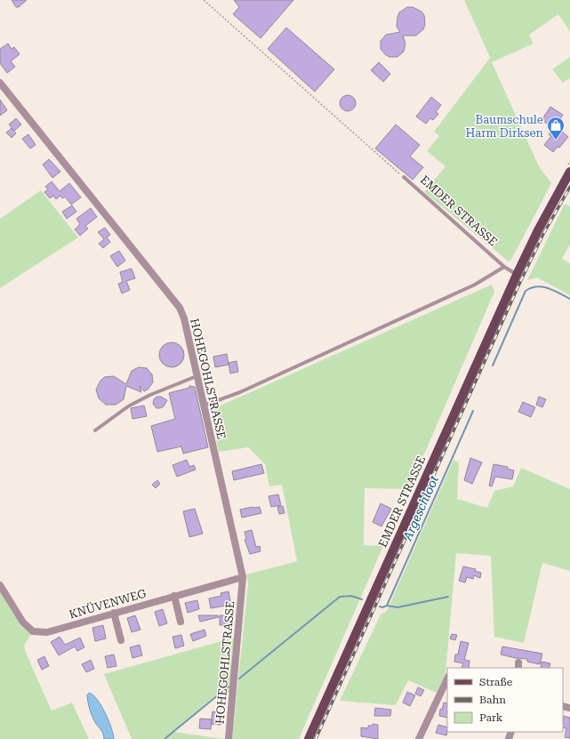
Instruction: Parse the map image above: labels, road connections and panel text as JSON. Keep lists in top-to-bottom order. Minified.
{"streets":{"main road":["EMDER STRASSE"],"street":["HOHEGOHLSTRASSE","KNÜVENWEG"]},"crossings":[["HOHEGOHLSTRASSE","KNÜVENWEG"]],"water":["Argeschloot"],"places":{"shop":["Baumschule Harm Dirksen"]},"legend":["Straße","Bahn","Park"]}
